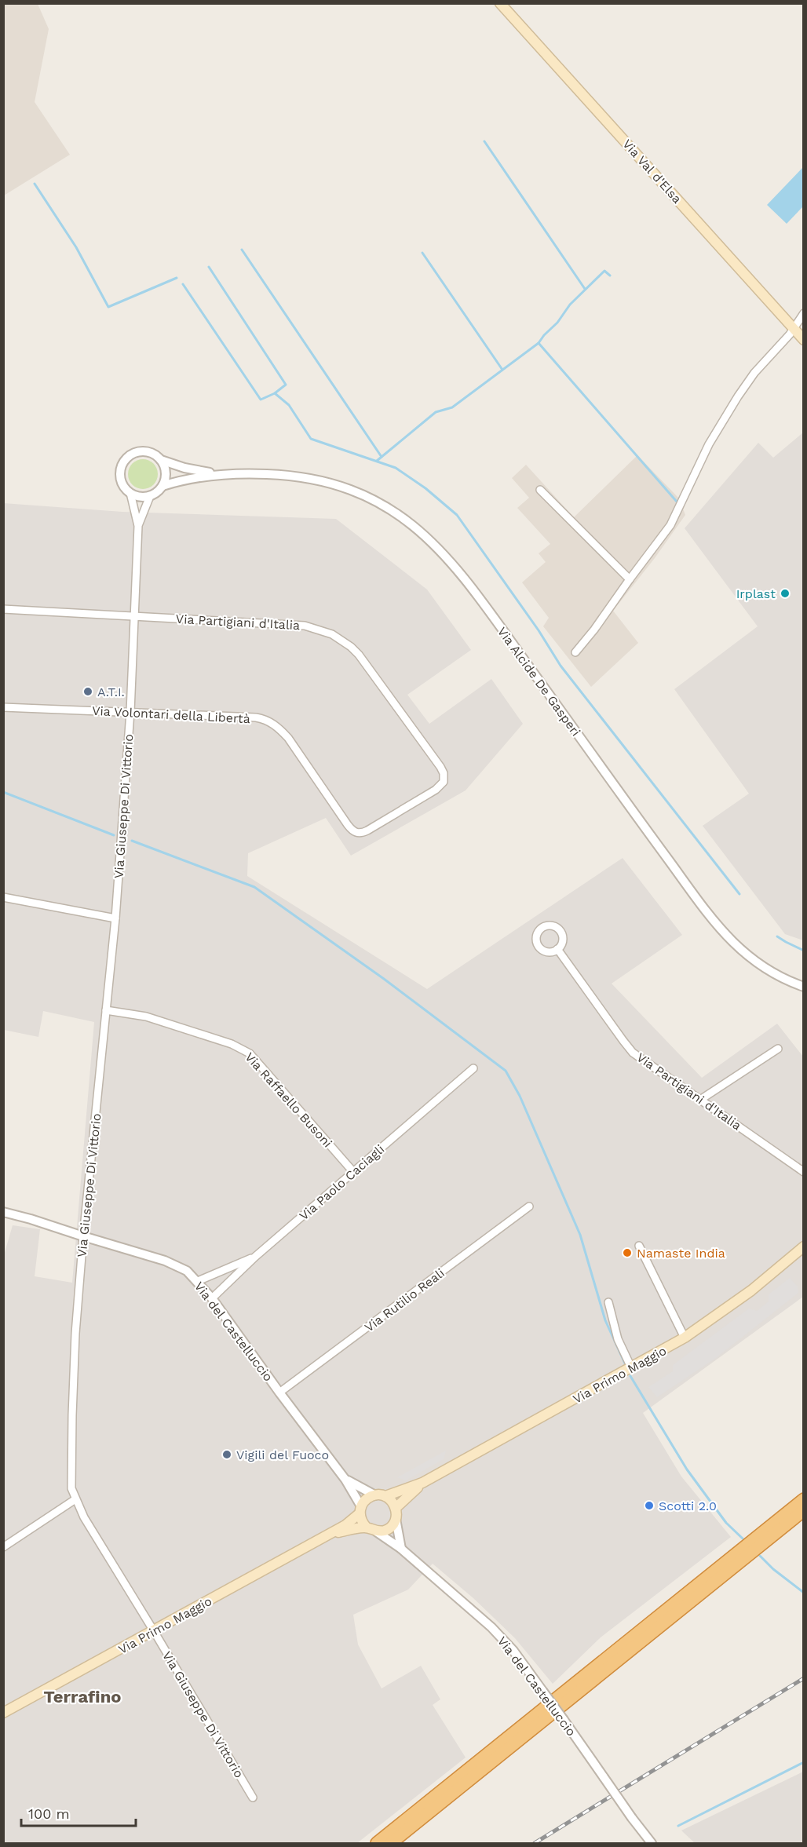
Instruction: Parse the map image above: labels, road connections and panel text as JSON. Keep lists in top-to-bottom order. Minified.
{"streets":{"main road":["Via Val d'Elsa","Via Primo Maggio"],"street":["Via Partigiani d'Italia","Via Alcide De Gasperi","Via Volontari della Libertà","Via Giuseppe Di Vittorio","Via Raffaello Busoni","Via Paolo Caciagli","Via Rutilio Reali","Via del Castelluccio"]},"crossings":[["Via Partigiani d'Italia","Via Volontari della Libertà"],["Via Partigiani d'Italia","Via Giuseppe Di Vittorio"],["Via Alcide De Gasperi","Via Giuseppe Di Vittorio"],["Via Volontari della Libertà","Via Giuseppe Di Vittorio"],["Via Giuseppe Di Vittorio","Via Raffaello Busoni"],["Via Giuseppe Di Vittorio","Via del Castelluccio"],["Via Giuseppe Di Vittorio","Via Primo Maggio"],["Via Raffaello Busoni","Via Paolo Caciagli"],["Via Paolo Caciagli","Via del Castelluccio"],["Via Rutilio Reali","Via del Castelluccio"],["Via del Castelluccio","Via Primo Maggio"]],"districts":["Terrafino"],"places":["Irplast","A.T.I.","Namaste India","Vigili del Fuoco","Scotti 2.0"],"scale_bar":"100 m"}
